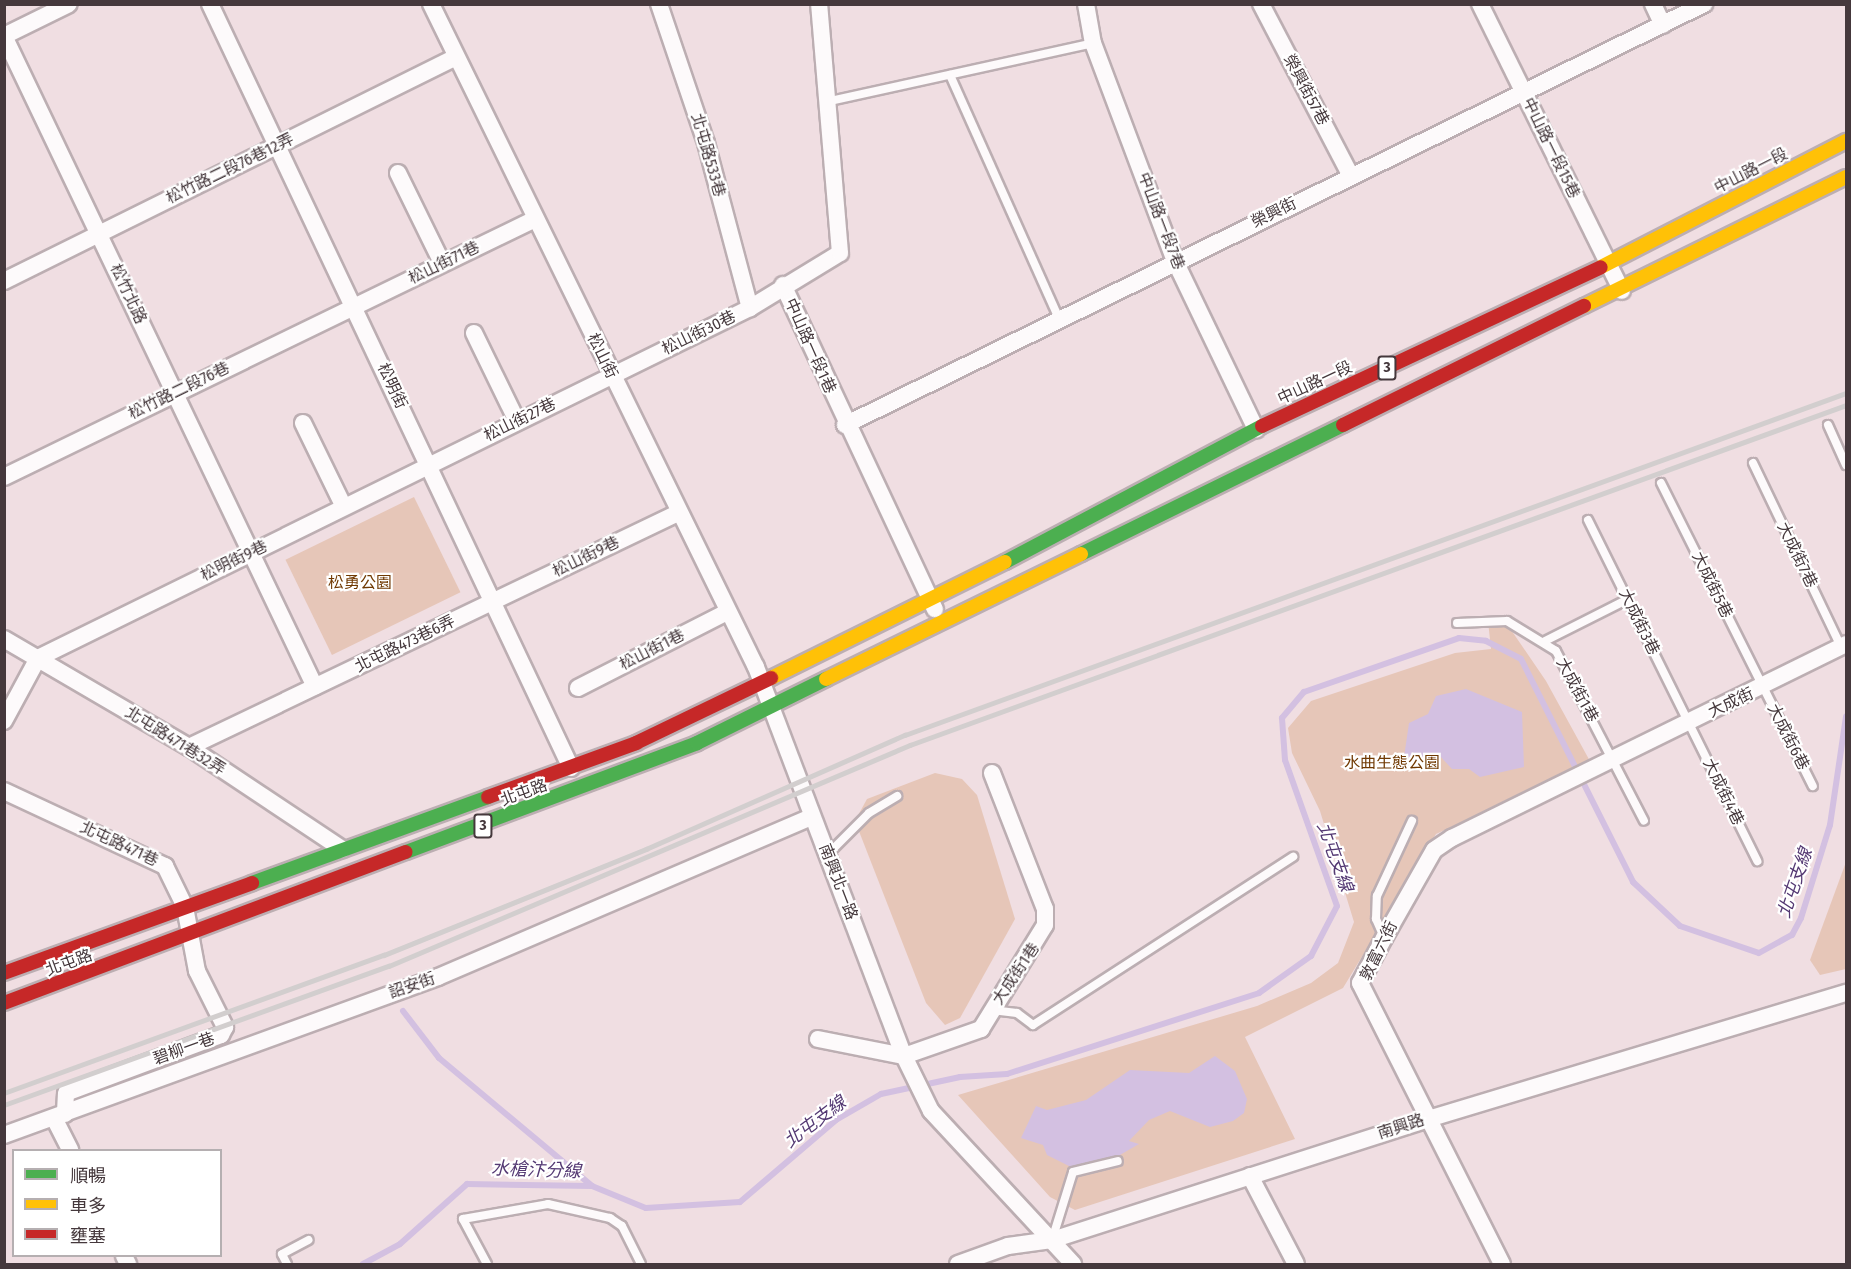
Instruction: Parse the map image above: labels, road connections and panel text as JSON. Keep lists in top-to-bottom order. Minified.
{"streets":{"main road":["中山路一段","3","北屯路"],"street":["榮興街57巷","中山路一段15巷","北屯路533巷","松竹路二段76巷12弄","榮興街","中山路一段7巷","松山街71巷","松竹北路","松山街30巷","中山路一段1巷","松山街","松明街","松竹路二段76巷","松山街27巷","松山街9巷","松明街9巷","北屯路473巷6弄","松山街1巷","大成街1巷","大成街","北屯路471巷32弄","北屯路471巷","南興北一路","敦富六街","詔安街","碧柳一巷","南興路"],"lane":["大成街7巷","大成街5巷","大成街3巷","大成街6巷","大成街4巷"]},"crossings":[["榮興街57巷","榮興街"],["中山路一段15巷","中山路一段"],["中山路一段15巷","榮興街"],["中山路一段15巷","3"],["北屯路533巷","松山街30巷"],["松竹路二段76巷12弄","松竹北路"],["松竹路二段76巷12弄","松山街"],["松竹路二段76巷12弄","松明街"],["中山路一段","中山路一段7巷"],["中山路一段","中山路一段1巷"],["中山路一段","北屯路"],["榮興街","中山路一段7巷"],["榮興街","中山路一段1巷"],["松山街71巷","松山街"],["松山街71巷","松明街"],["松山街71巷","松竹路二段76巷"],["松竹北路","松竹路二段76巷"],["松竹北路","松明街9巷"],["松山街30巷","中山路一段1巷"],["松山街30巷","松山街"],["松山街30巷","松山街27巷"],["中山路一段1巷","3"],["中山路一段1巷","北屯路"],["松山街","松山街27巷"],["松山街","松山街9巷"],["松山街","松山街1巷"],["松山街","北屯路"],["松山街","南興北一路"],["3","北屯路"],["松明街","松竹路二段76巷"],["松明街","松山街27巷"],["松明街","松山街9巷"],["松明街","松明街9巷"],["松明街","北屯路473巷6弄"],["松明街","北屯路"],["松山街27巷","松明街9巷"],["大成街7巷","大成街"],["松山街9巷","北屯路473巷6弄"],["松明街9巷","北屯路471巷32弄"],["大成街5巷","大成街"],["大成街5巷","大成街6巷"],["大成街3巷","大成街"],["大成街3巷","大成街4巷"],["北屯路473巷6弄","北屯路471巷32弄"],["大成街1巷","大成街"],["大成街1巷","南興北一路"],["大成街1巷","敦富六街"],["大成街","大成街6巷"],["大成街","大成街4巷"],["大成街","敦富六街"],["北屯路471巷32弄","北屯路"],["北屯路","北屯路471巷"],["北屯路","南興北一路"],["北屯路","碧柳一巷"],["北屯路471巷","碧柳一巷"],["南興北一路","詔安街"],["南興北一路","南興路"],["敦富六街","南興路"],["詔安街","碧柳一巷"]],"water":["北屯支線","水槍汴分線"],"parks":["松勇公園","水曲生態公園"],"legend":["順暢","車多","壅塞"]}
